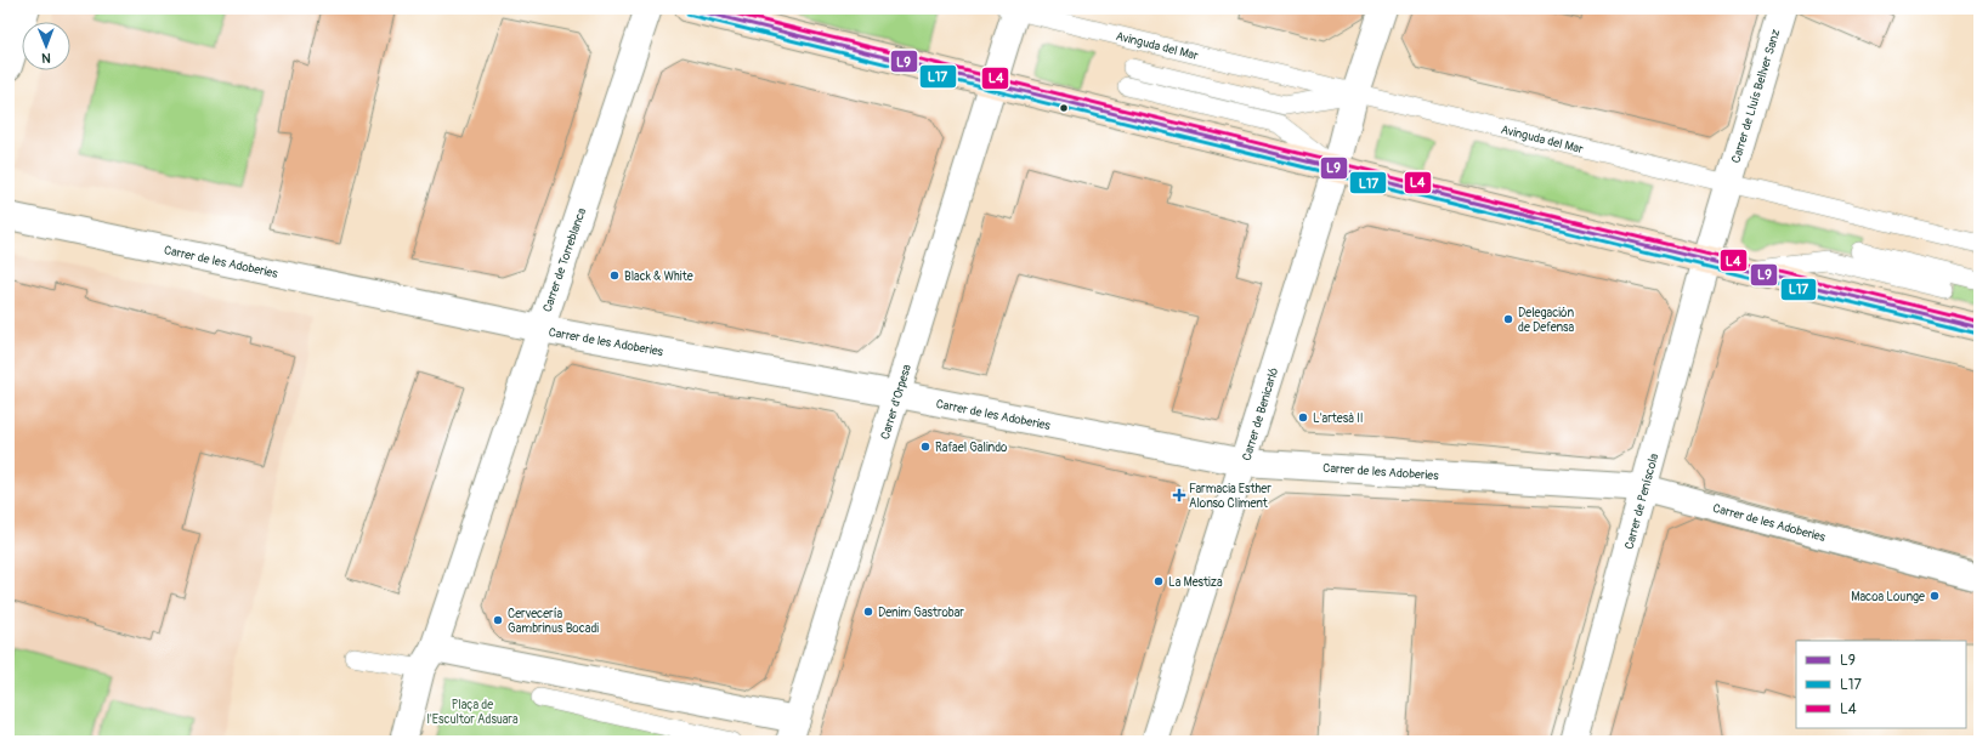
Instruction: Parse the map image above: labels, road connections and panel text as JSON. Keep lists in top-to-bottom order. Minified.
{"streets":{"street":["Avinguda del Mar","Carrer de Lluís Bellver Sanz","Carrer de Torreblanca","Carrer de les Adoberies","Carrer d'Orpesa","Carrer de Benicarló","Carrer de Peníscola"]},"crossings":[["Avinguda del Mar","Carrer de Lluís Bellver Sanz"],["Avinguda del Mar","Carrer d'Orpesa"],["Carrer de Torreblanca","Carrer de les Adoberies"],["Carrer de les Adoberies","Carrer d'Orpesa"],["Carrer de les Adoberies","Carrer de Benicarló"],["Carrer de les Adoberies","Carrer de Peníscola"]],"parks":["Plaça de l'Escultor Adsuara"],"places":{"other":["Black & White","Delegación de Defensa","L'artesà II","Rafael Galindo","La Mestiza","Macoa Lounge","Denim Gastrobar","Cervecería Gambrinus Bocadi"],"health":["Farmacia Esther Alonso Climent"]},"lines":["transit line L9","transit line L4","transit line L17"],"legend":["L9","L17","L4"],"north":"bottom"}
